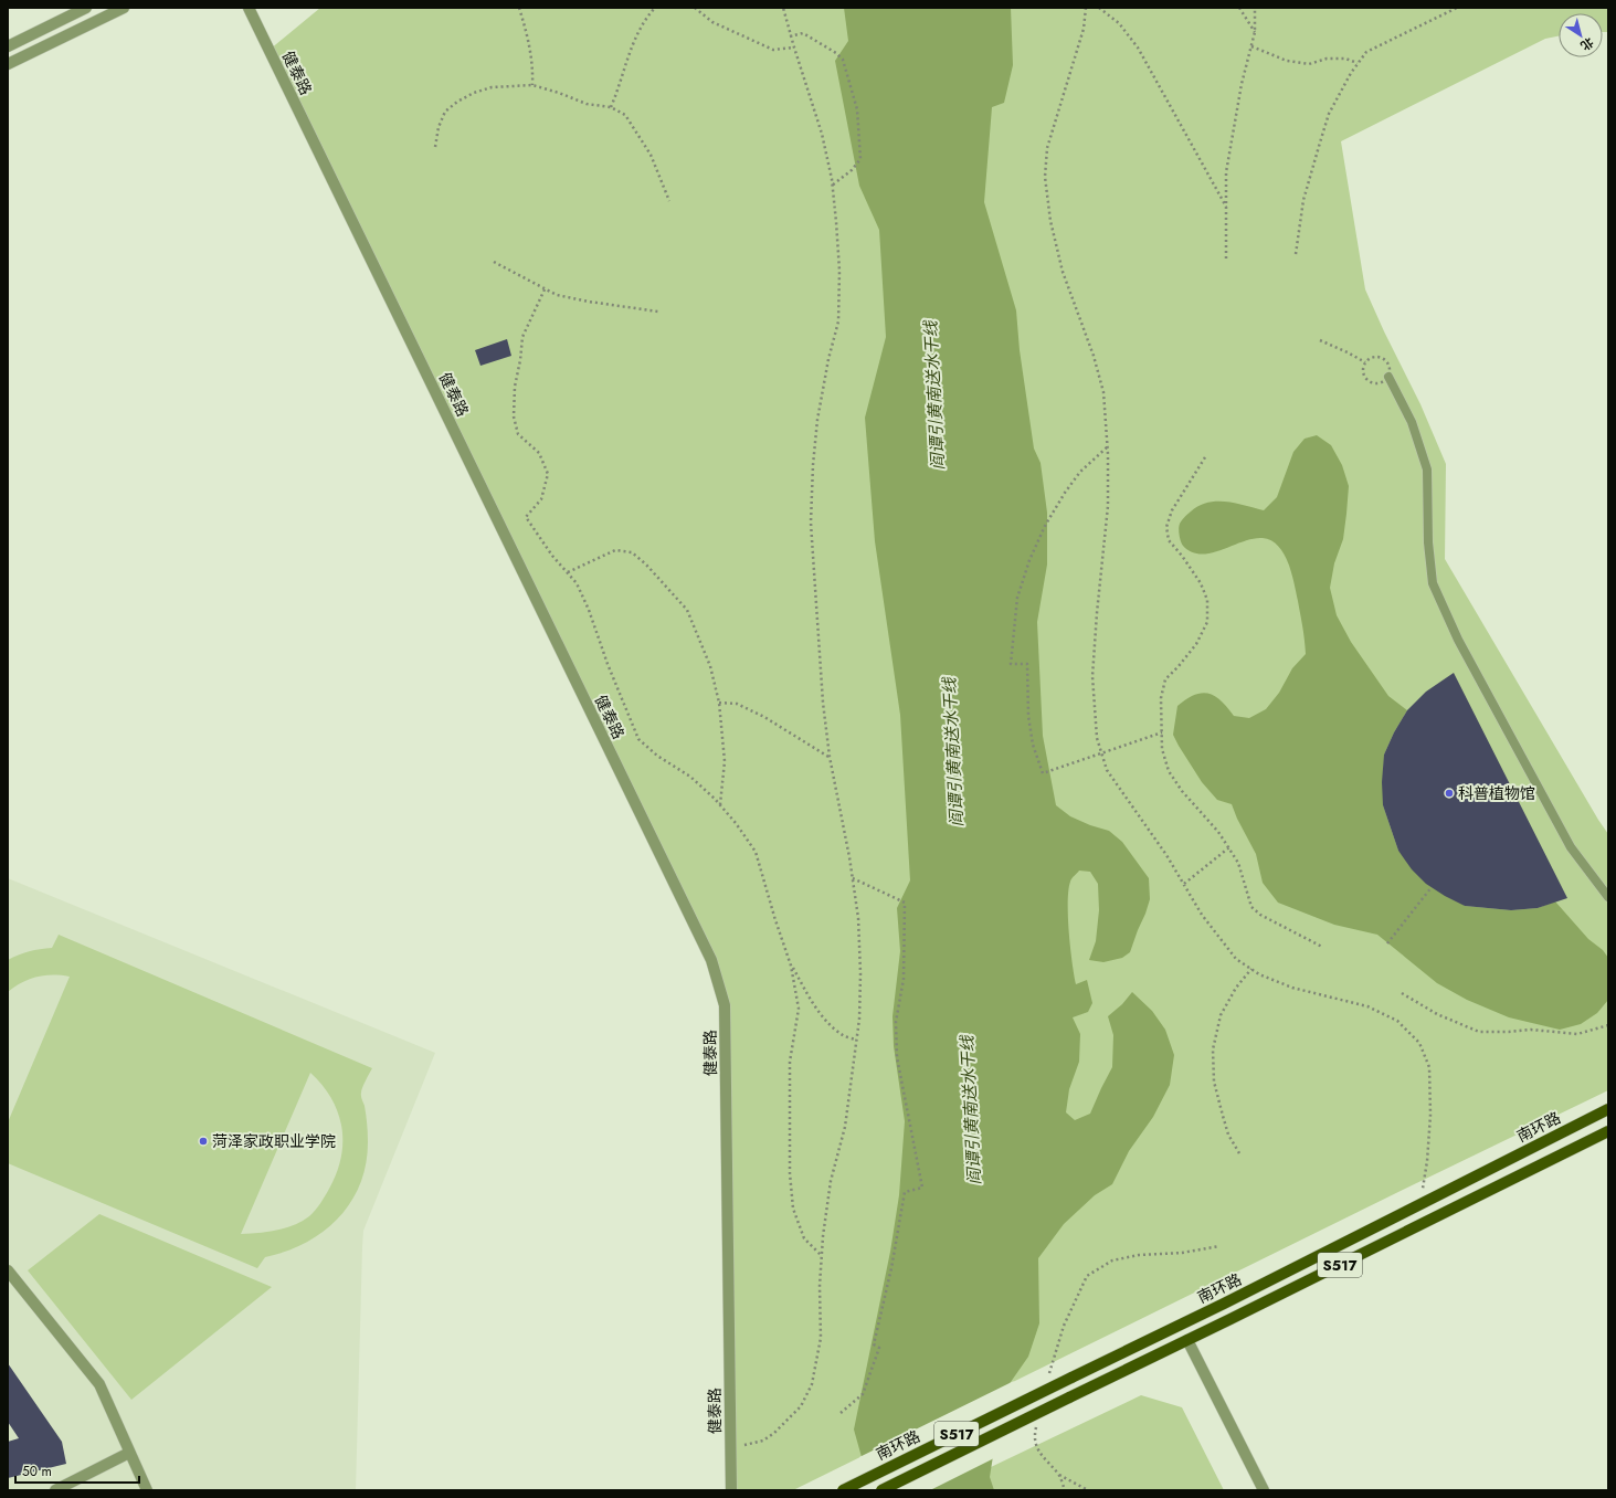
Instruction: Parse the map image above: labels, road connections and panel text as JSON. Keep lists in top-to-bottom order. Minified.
{"streets":{"main road":["南环路","S517"],"street":["健泰路"]},"water":["阎谭引黄南送水干线"],"places":["科普植物馆","菏泽家政职业学院"],"scale_bar":"50 m","north":"bottom right"}
